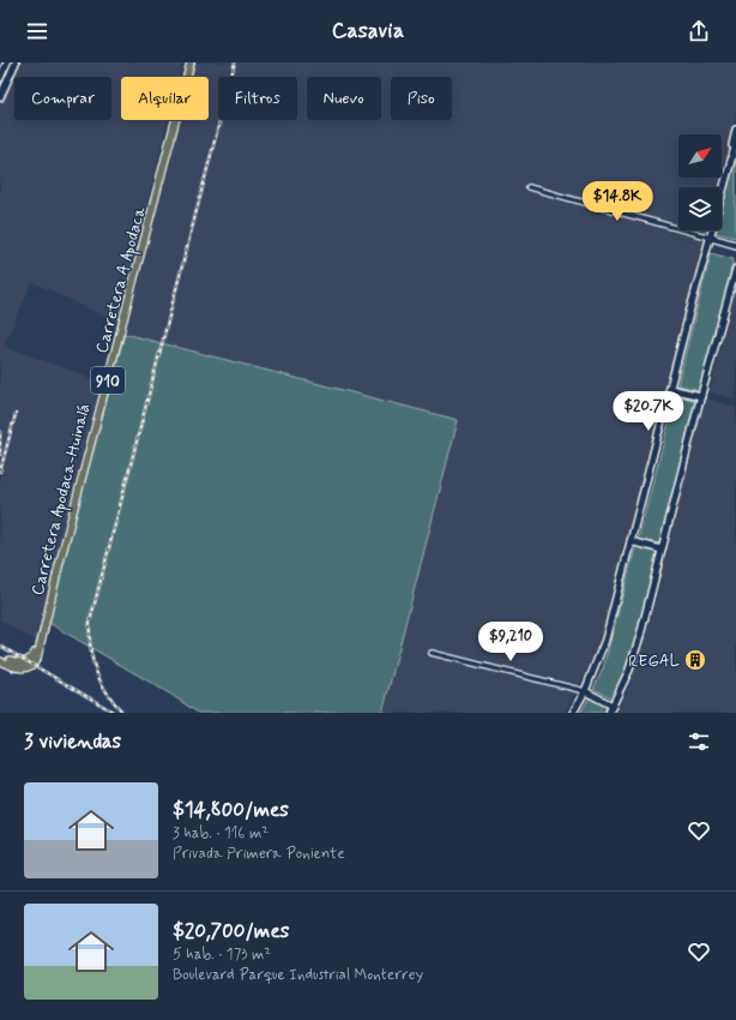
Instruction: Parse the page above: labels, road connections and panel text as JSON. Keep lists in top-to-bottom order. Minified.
{"streets":{"main road":["Carretera A Apodaca","910","Carretera Apodaca-Huinalá"]},"crossings":[["Carretera A Apodaca","Carretera Apodaca-Huinalá"]],"places":{"building":["REGAL"]},"north":"top right","page":{"header":"Casavia","chip":["Comprar","Alquilar","Filtros","Nuevo","Piso"],"price":["$14.8K","$20.7K","$9,210"],"heading":"3 viviendas","list":[{"name":"$14,800/mes","note":"3 hab. · 116 m² · Privada Primera Poniente"},{"name":"$20,700/mes","note":"5 hab. · 173 m² · Boulevard Parque Industrial Monterrey"}]}}
